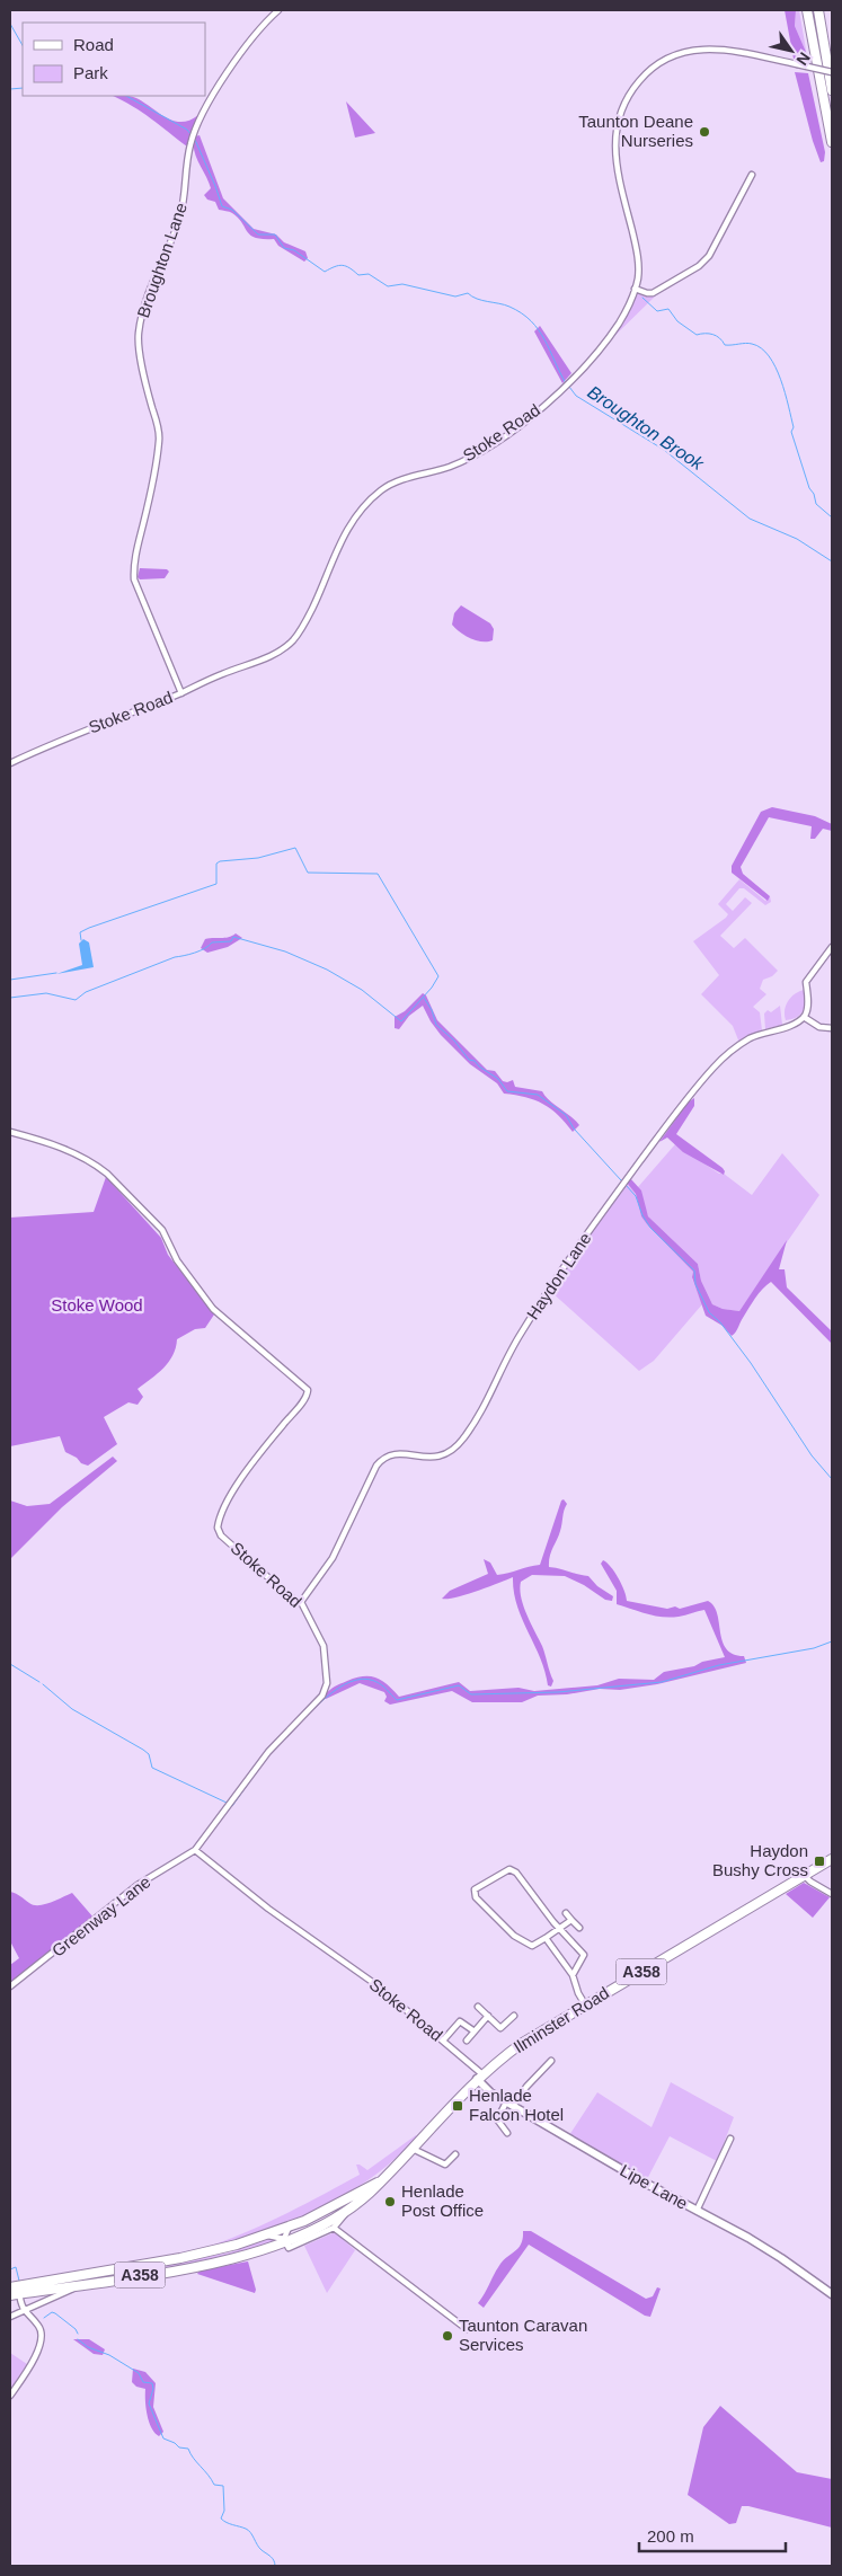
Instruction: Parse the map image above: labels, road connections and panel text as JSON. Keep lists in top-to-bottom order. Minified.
{"streets":{"highway":["A358","Ilminster Road"],"street":["Broughton Lane","Stoke Road","Haydon Lane","Greenway Lane","Lipe Lane"]},"crossings":[["Broughton Lane","Stoke Road"],["Stoke Road","Haydon Lane"],["Stoke Road","Greenway Lane"],["Stoke Road","Ilminster Road"],["Stoke Road","Lipe Lane"],["Ilminster Road","Lipe Lane"]],"water":["Broughton Brook"],"parks":["Stoke Wood"],"places":{"other":["Taunton Deane Nurseries","Henlade Post Office","Taunton Caravan Services"],"transit":["Haydon Bushy Cross","Henlade Falcon Hotel"]},"legend":["Road","Park"],"scale_bar":"200 m","north":"bottom right"}
